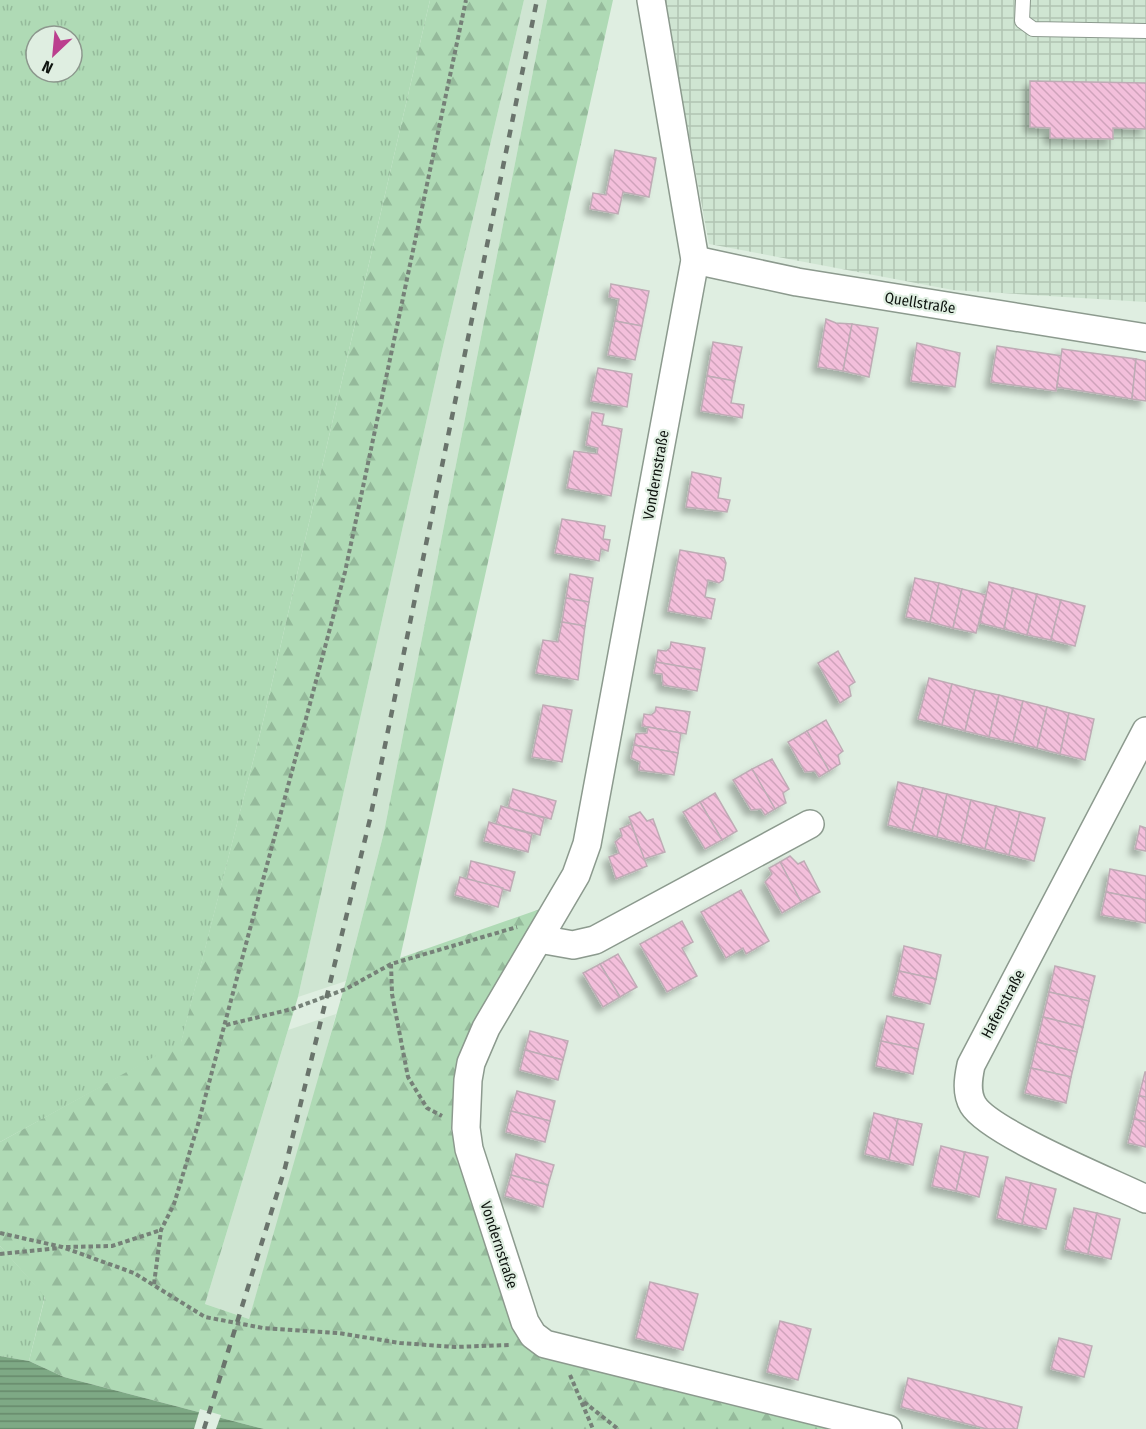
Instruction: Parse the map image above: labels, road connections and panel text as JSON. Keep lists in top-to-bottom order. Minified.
{"streets":{"street":["Quellstraße","Vondernstraße","Hafenstraße"]},"crossings":[["Quellstraße","Vondernstraße"]],"north":"bottom left"}
